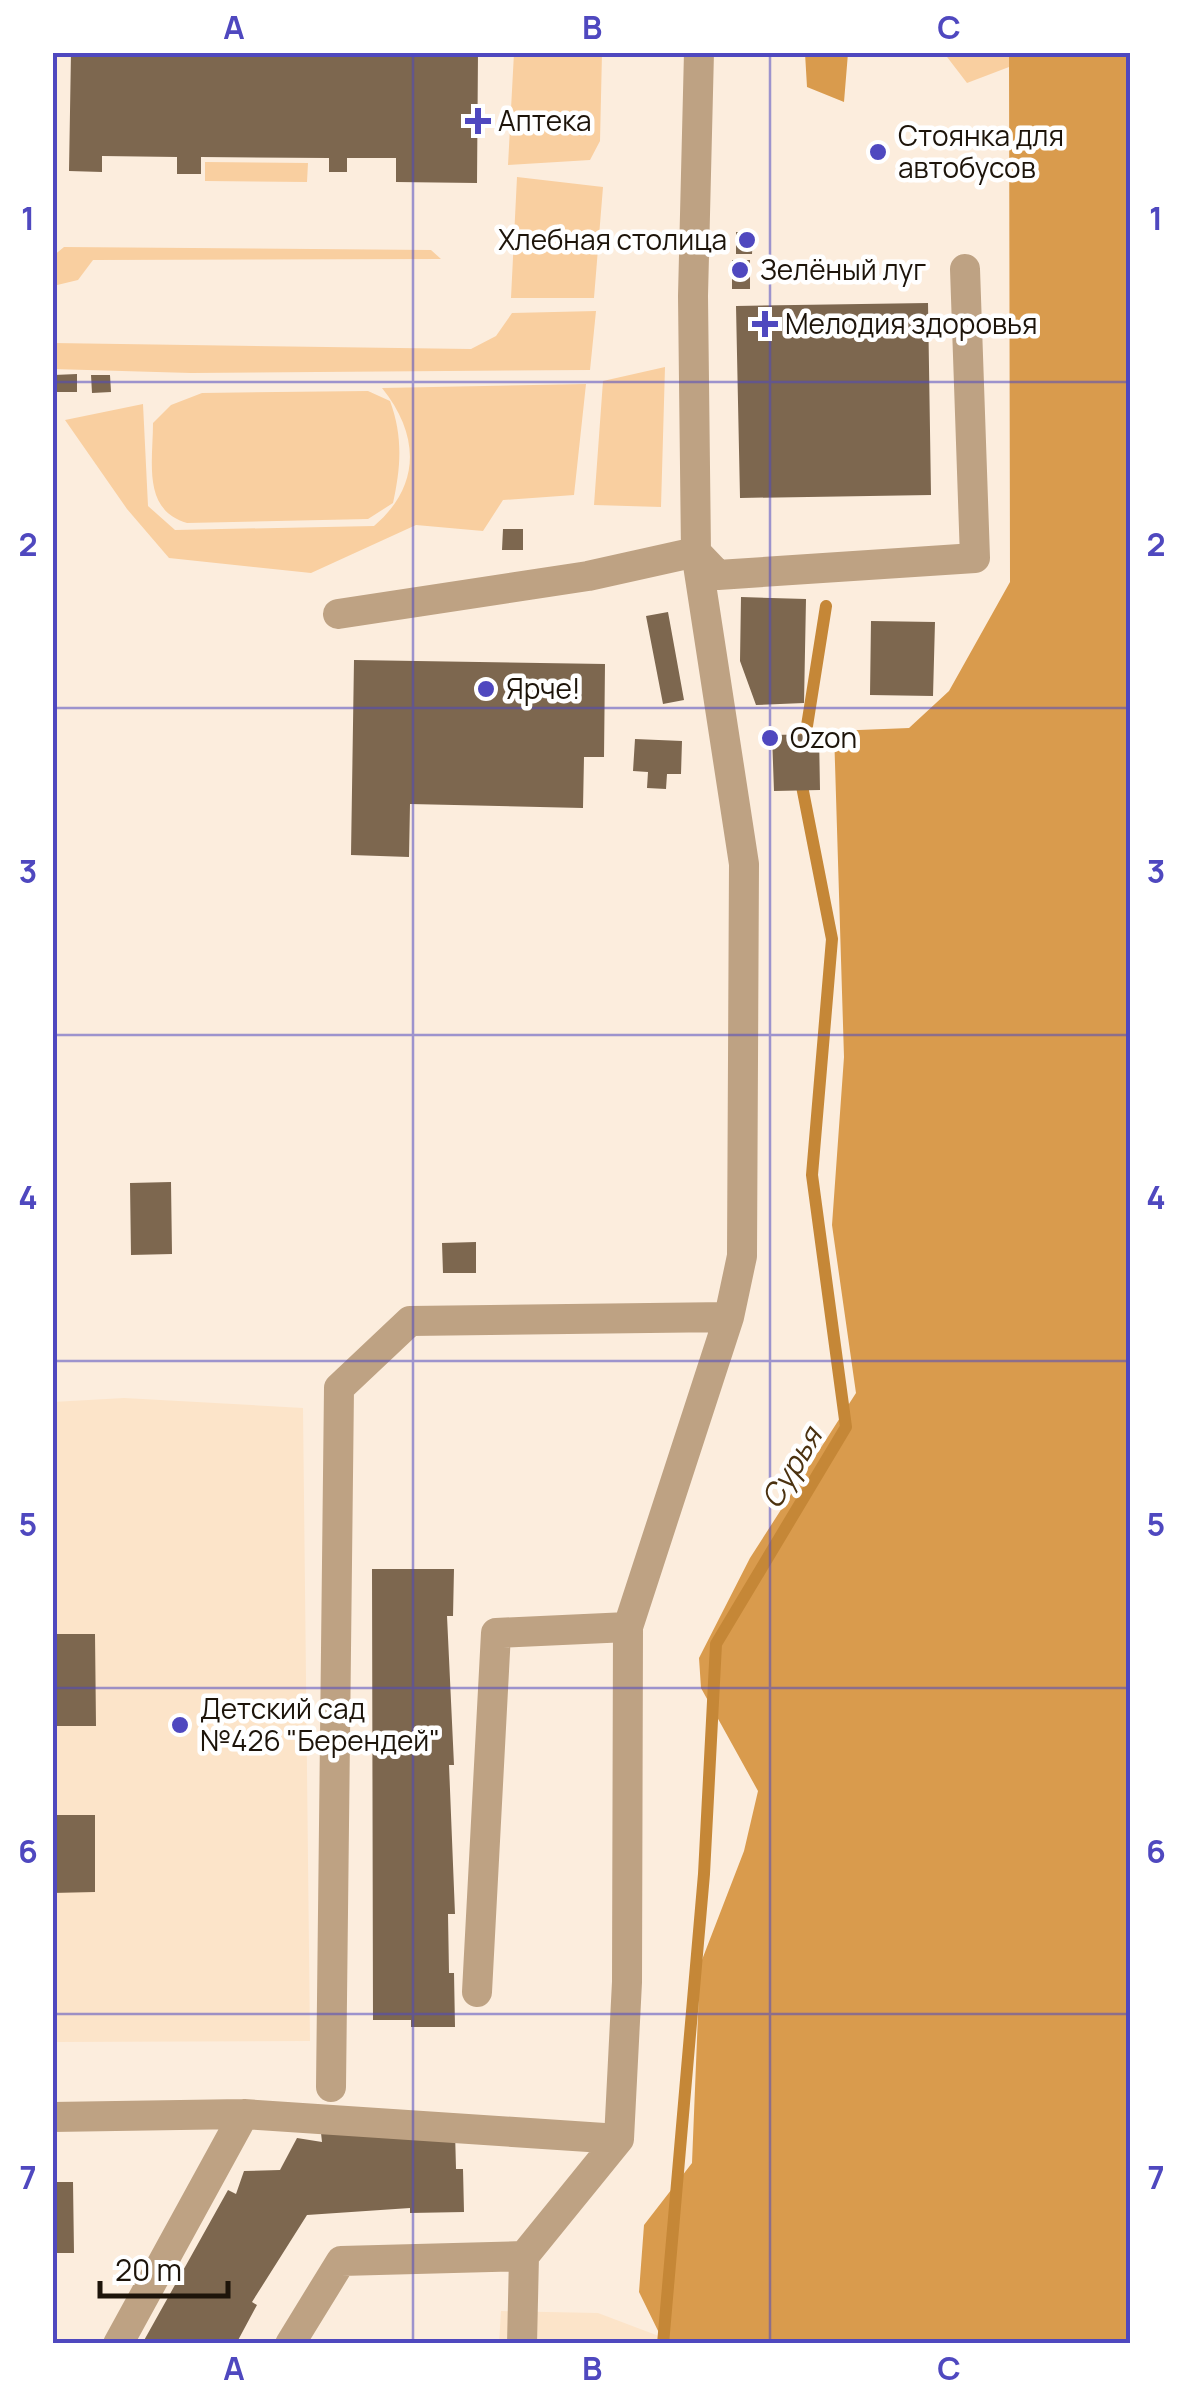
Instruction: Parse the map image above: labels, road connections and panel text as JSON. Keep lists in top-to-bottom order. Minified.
{"water":["Сурья"],"places":{"health":["Аптека","Мелодия здоровья"],"other":["Стоянка для автобусов","Хлебная столица","Зелёный луг","Ярче!","Ozon","Детский сад №426 \"Берендей\""]},"scale_bar":"20 m","grid":{"columns":["A","B","C"],"rows":["1","2","3","4","5","6","7"]}}
